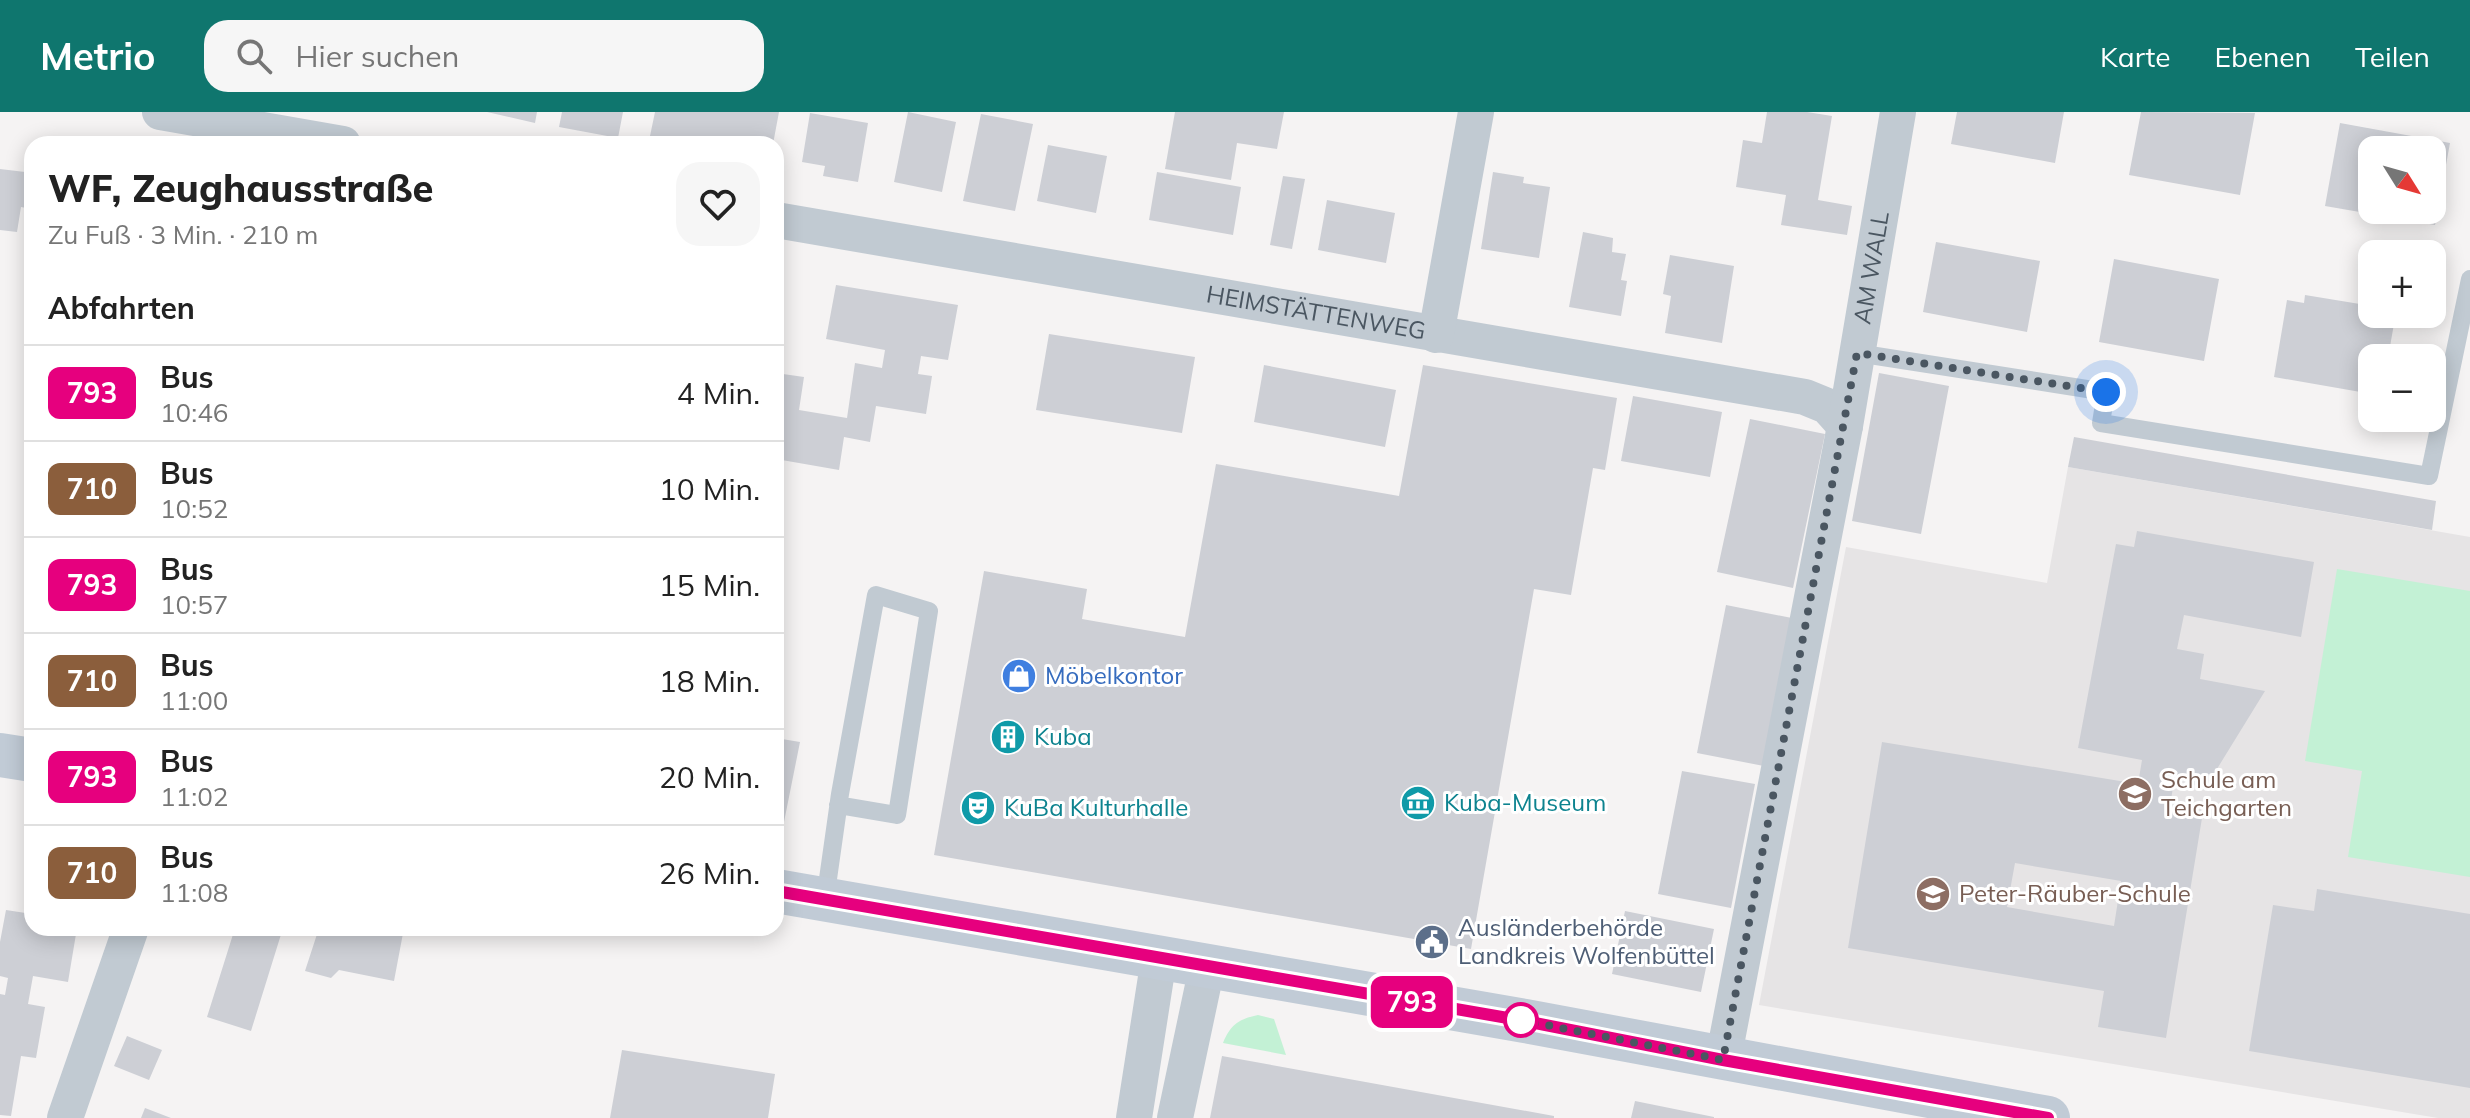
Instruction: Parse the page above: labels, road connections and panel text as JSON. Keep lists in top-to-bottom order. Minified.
{"streets":{"street":["AM WALL","HEIMSTÄTTENWEG"]},"crossings":[["AM WALL","HEIMSTÄTTENWEG"]],"places":{"shop":["Möbelkontor"],"building":["Kuba"],"school or university":["Schule am Teichgarten","Peter-Räuber-Schule"],"museum":["Kuba-Museum"],"theatre":["KuBa Kulturhalle"],"public building":["Ausländerbehörde Landkreis Wolfenbüttel"]},"lines":["bus line 793"],"north":"bottom right","page":{"header":"Metrio","search":"Hier suchen","nav":["Karte","Ebenen","Teilen"],"on_map":"793","map_buttons":["+","−"],"heading":[["WF, Zeughausstraße","Zu Fuß · 3 Min. · 210 m"],"Abfahrten"],"list":[{"mark":"793","name":"Bus","note":"10:46","value":"4 Min."},{"mark":"710","name":"Bus","note":"10:52","value":"10 Min."},{"mark":"793","name":"Bus","note":"10:57","value":"15 Min."},{"mark":"710","name":"Bus","note":"11:00","value":"18 Min."},{"mark":"793","name":"Bus","note":"11:02","value":"20 Min."},{"mark":"710","name":"Bus","note":"11:08","value":"26 Min."}]}}
